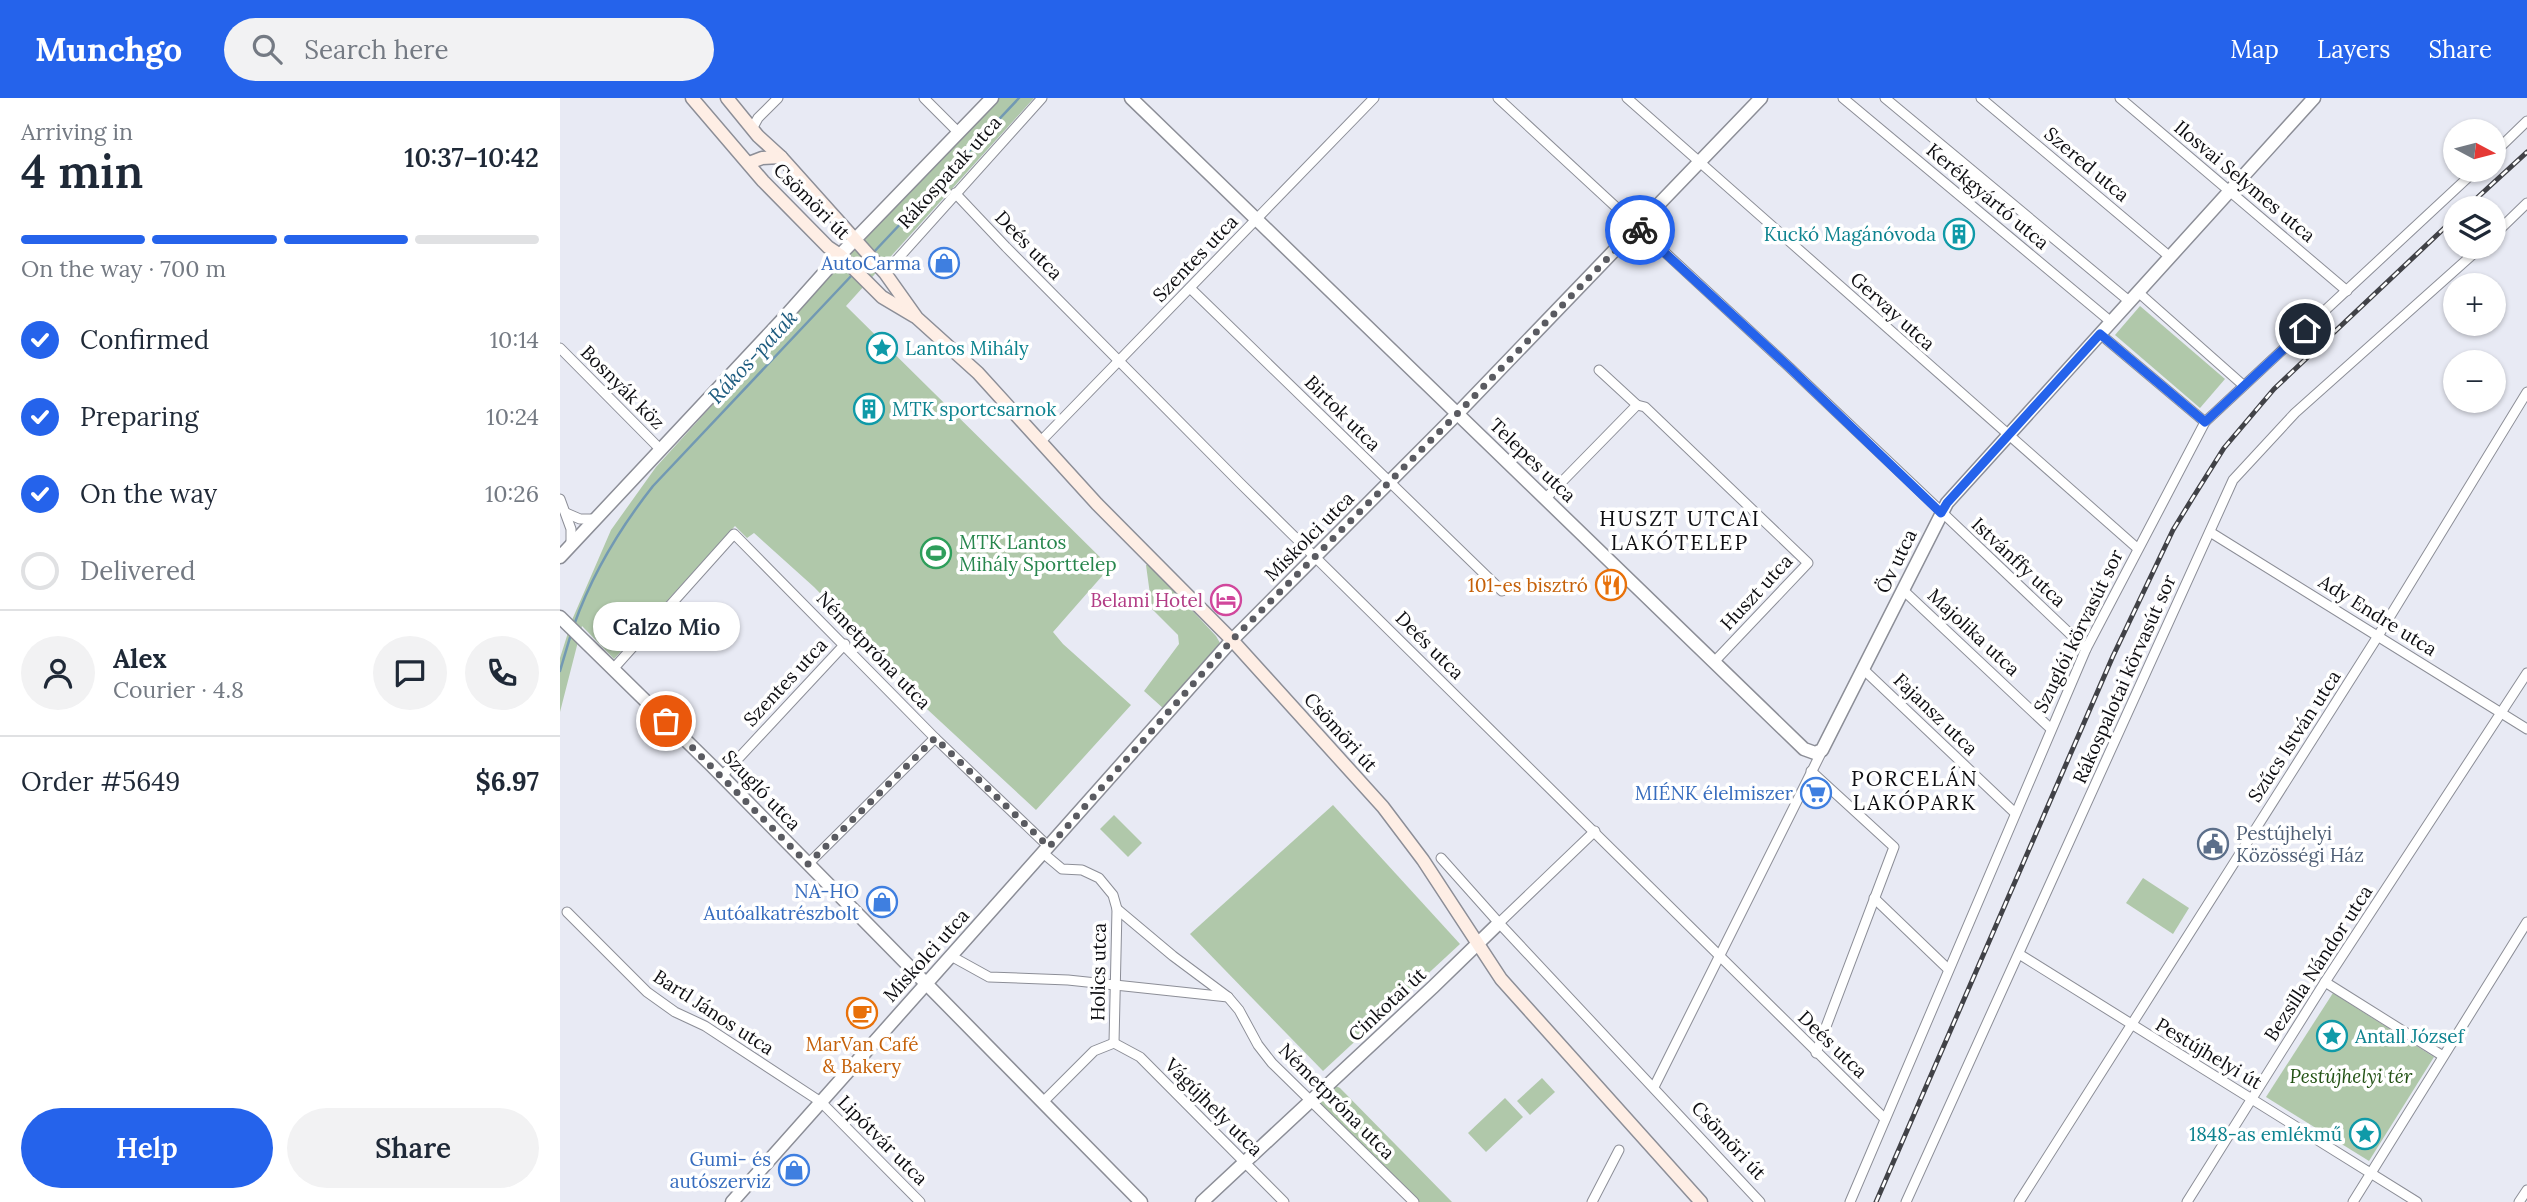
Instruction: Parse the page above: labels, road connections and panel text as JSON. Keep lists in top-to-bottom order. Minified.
{"streets":{"main road":["Csömöri út"],"street":["Szered utca","Rákospatak utca","Ilosvai Selymes utca","Kerékgyártó utca","Deés utca","Szentes utca","Gervay utca","Bosnyák köz","Birtok utca","Telepes utca","Miskolci utca","Öv utca","Istvánffy utca","Huszt utca","Ady Endre utca","Szuglói körvasút sor","Majolika utca","Németpróna utca","Rákospalotai körvasút sor","Fajansz utca","Szűcs István utca","Szugló utca","Bezsilla Nándor utca","Holics utca","Cinkotai út","Bartl János utca","Pestújhelyi út","Vágújhely utca","Lipótvár utca"]},"crossings":[["Szered utca","Öv utca"],["Rákospatak utca","Csömöri út"],["Rákospatak utca","Deés utca"],["Rákospatak utca","Bosnyák köz"],["Ilosvai Selymes utca","Öv utca"],["Ilosvai Selymes utca","Szuglói körvasút sor"],["Kerékgyártó utca","Öv utca"],["Kerékgyártó utca","Szuglói körvasút sor"],["Csömöri út","Szentes utca"],["Csömöri út","Miskolci utca"],["Csömöri út","Öv utca"],["Csömöri út","Cinkotai út"],["Deés utca","Szentes utca"],["Deés utca","Miskolci utca"],["Deés utca","Öv utca"],["Deés utca","Szuglói körvasút sor"],["Deés utca","Cinkotai út"],["Szentes utca","Birtok utca"],["Szentes utca","Telepes utca"],["Szentes utca","Németpróna utca"],["Szentes utca","Szugló utca"],["Gervay utca","Miskolci utca"],["Gervay utca","Öv utca"],["Gervay utca","Szuglói körvasút sor"],["Birtok utca","Miskolci utca"],["Telepes utca","Miskolci utca"],["Telepes utca","Öv utca"],["Telepes utca","Huszt utca"],["Miskolci utca","Istvánffy utca"],["Miskolci utca","Németpróna utca"],["Miskolci utca","Szugló utca"],["Miskolci utca","Holics utca"],["Miskolci utca","Bartl János utca"],["Miskolci utca","Lipótvár utca"],["Öv utca","Istvánffy utca"],["Öv utca","Majolika utca"],["Öv utca","Fajansz utca"],["Istvánffy utca","Szuglói körvasút sor"],["Ady Endre utca","Rákospalotai körvasút sor"],["Ady Endre utca","Szűcs István utca"],["Ady Endre utca","Bezsilla Nándor utca"],["Szuglói körvasút sor","Majolika utca"],["Szuglói körvasút sor","Fajansz utca"],["Németpróna utca","Szugló utca"],["Németpróna utca","Holics utca"],["Németpróna utca","Cinkotai út"],["Rákospalotai körvasút sor","Pestújhelyi út"],["Szűcs István utca","Pestújhelyi út"],["Szugló utca","Holics utca"],["Bezsilla Nándor utca","Pestújhelyi út"],["Holics utca","Vágújhely utca"],["Cinkotai út","Vágújhely utca"],["Bartl János utca","Lipótvár utca"]],"districts":["HUSZT UTCAI LAKÓTELEP","PORCELÁN LAKÓPARK"],"water":["Rákos-patak"],"parks":["Pestújhelyi tér"],"places":{"building":["Kuckó Magánóvoda","MTK sportcsarnok"],"shop":["AutoCarma","NA-HO Autóalkatrészbolt","Gumi- és autószerviz"],"place":["Lantos Mihály","Antall József","1848-as emlékmű"],"sports":["MTK Lantos Mihály Sporttelep"],"restaurant":["101-es bisztró"],"hotel":["Belami Hotel"],"other":["Calzo Mio"],"supermarket":["MIÉNK élelmiszer"],"public building":["Pestújhelyi Közösségi Ház"],"cafe":["MarVan Café & Bakery"]},"north":"right","page":{"header":"Munchgo","search":"Search here","nav":["Map","Layers","Share"],"heading":["4 min","Arriving in","10:37–10:42"],"panel":["Alex","Courier · 4.8","Order #5649","$6.97"],"map_buttons":["+","−"],"bar":"On the way · 700 m","list":[["Confirmed","10:14"],["Preparing","10:24"],["On the way","10:26"],"Delivered"],"bubble":"Calzo Mio","buttons":["Help","Share"]}}
